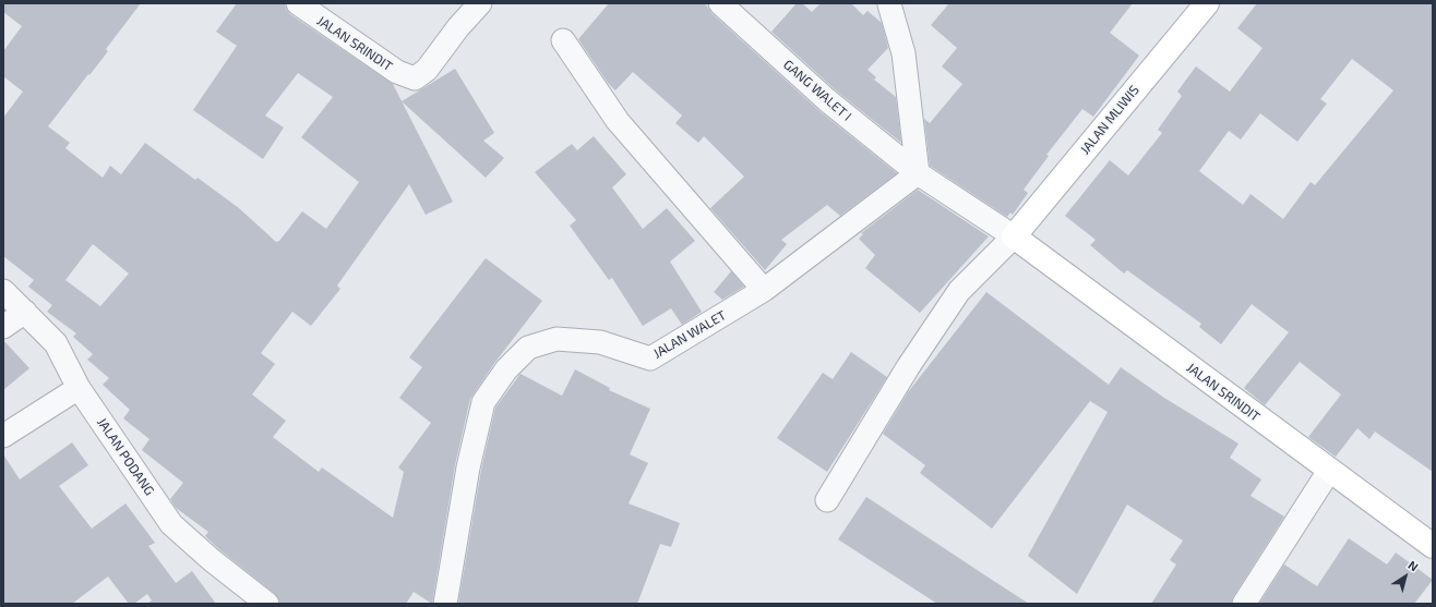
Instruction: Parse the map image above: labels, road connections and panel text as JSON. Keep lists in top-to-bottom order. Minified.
{"streets":{"street":["JALAN SRINDIT","GANG WALET I","JALAN MLIWIS","JALAN WALET","JALAN PODANG"]},"crossings":[["JALAN SRINDIT","JALAN MLIWIS"],["GANG WALET I","JALAN WALET"]],"north":"top right"}
